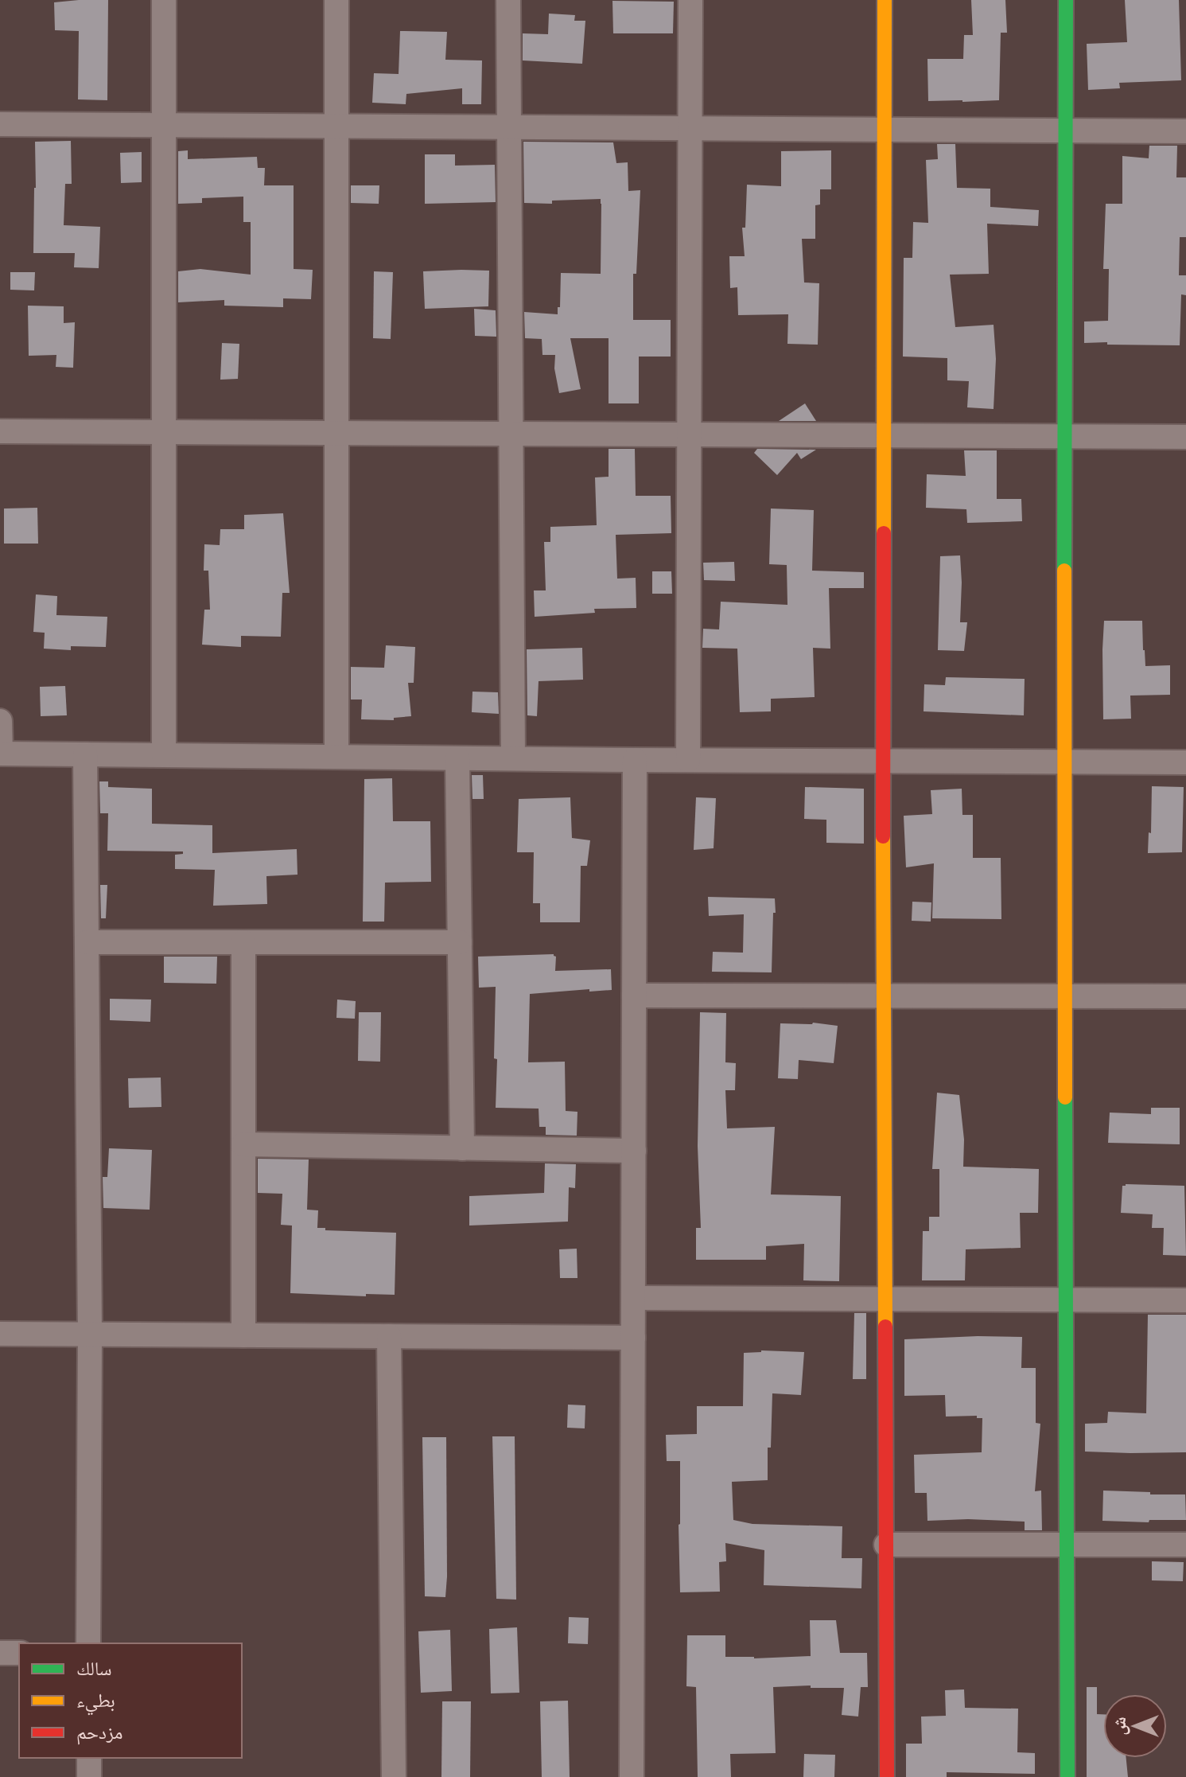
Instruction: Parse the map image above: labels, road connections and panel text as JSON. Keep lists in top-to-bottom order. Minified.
{"legend":["سالك","بطيء","مزدحم"],"north":"left"}
